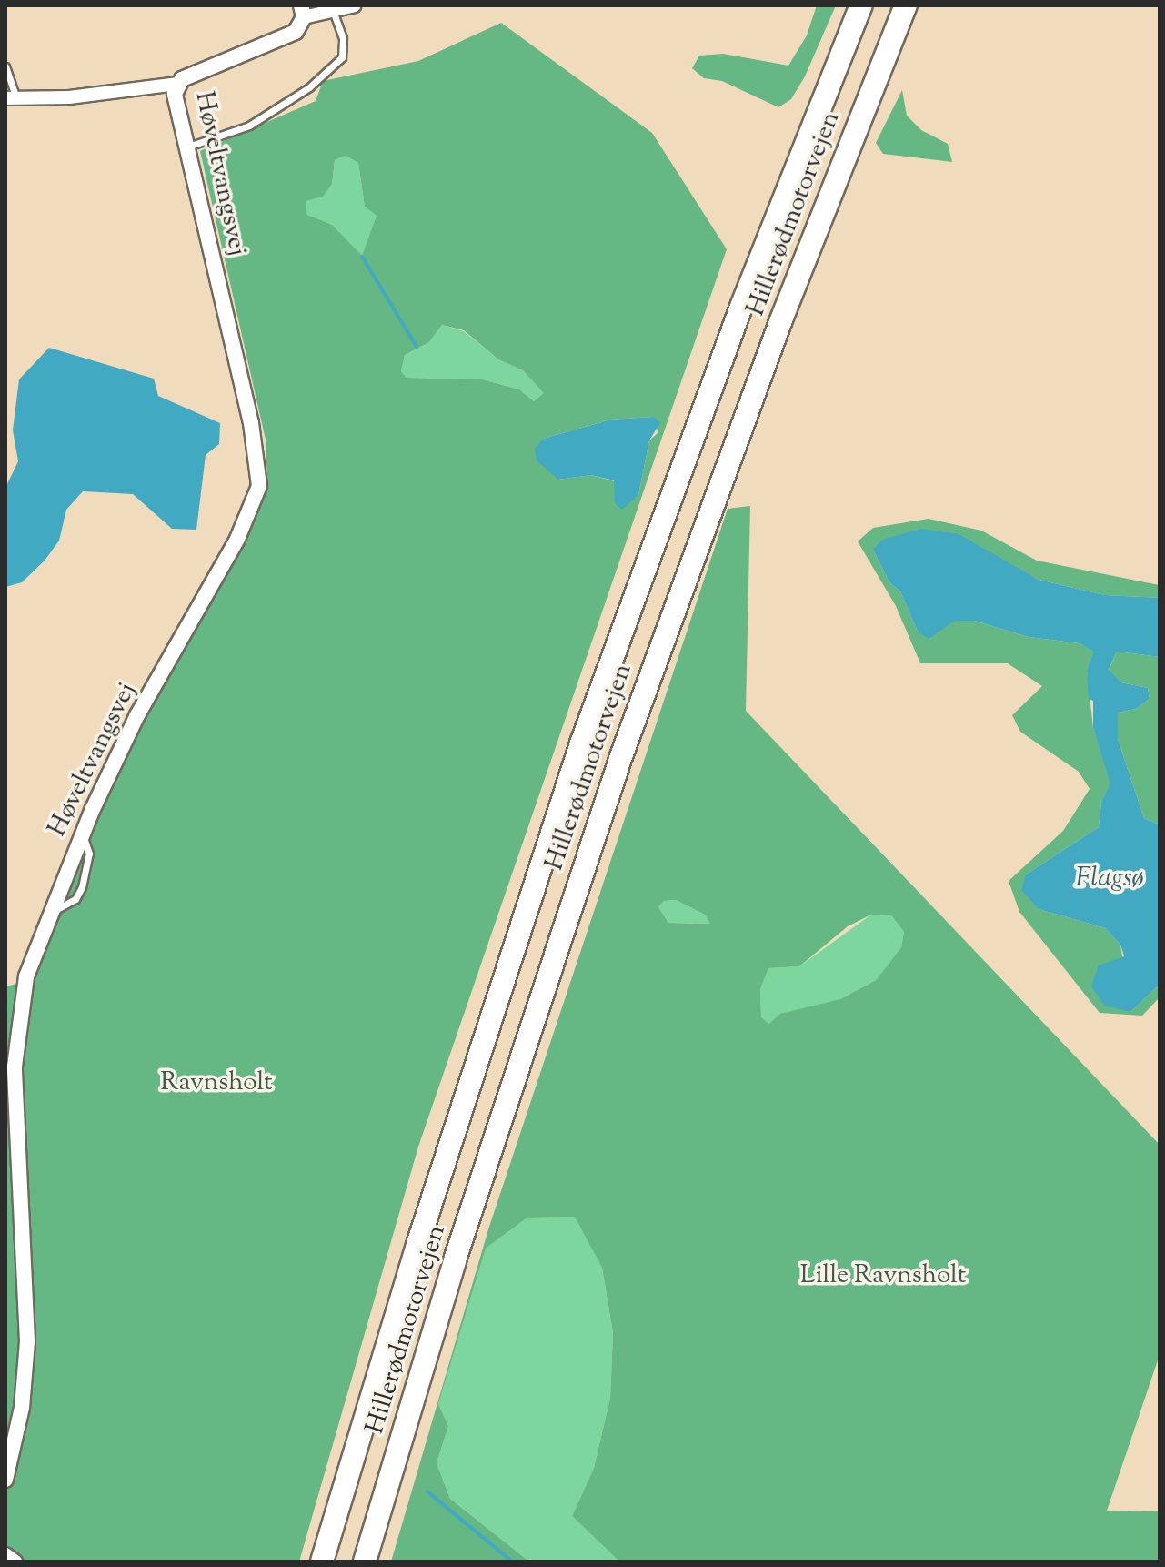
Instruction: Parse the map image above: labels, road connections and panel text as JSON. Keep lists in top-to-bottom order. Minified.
{"streets":{"highway":["Hillerødmotorvejen"],"street":["Høveltvangsvej"]},"water":["Flagsø"],"parks":["Ravnsholt","Lille Ravnsholt"]}
